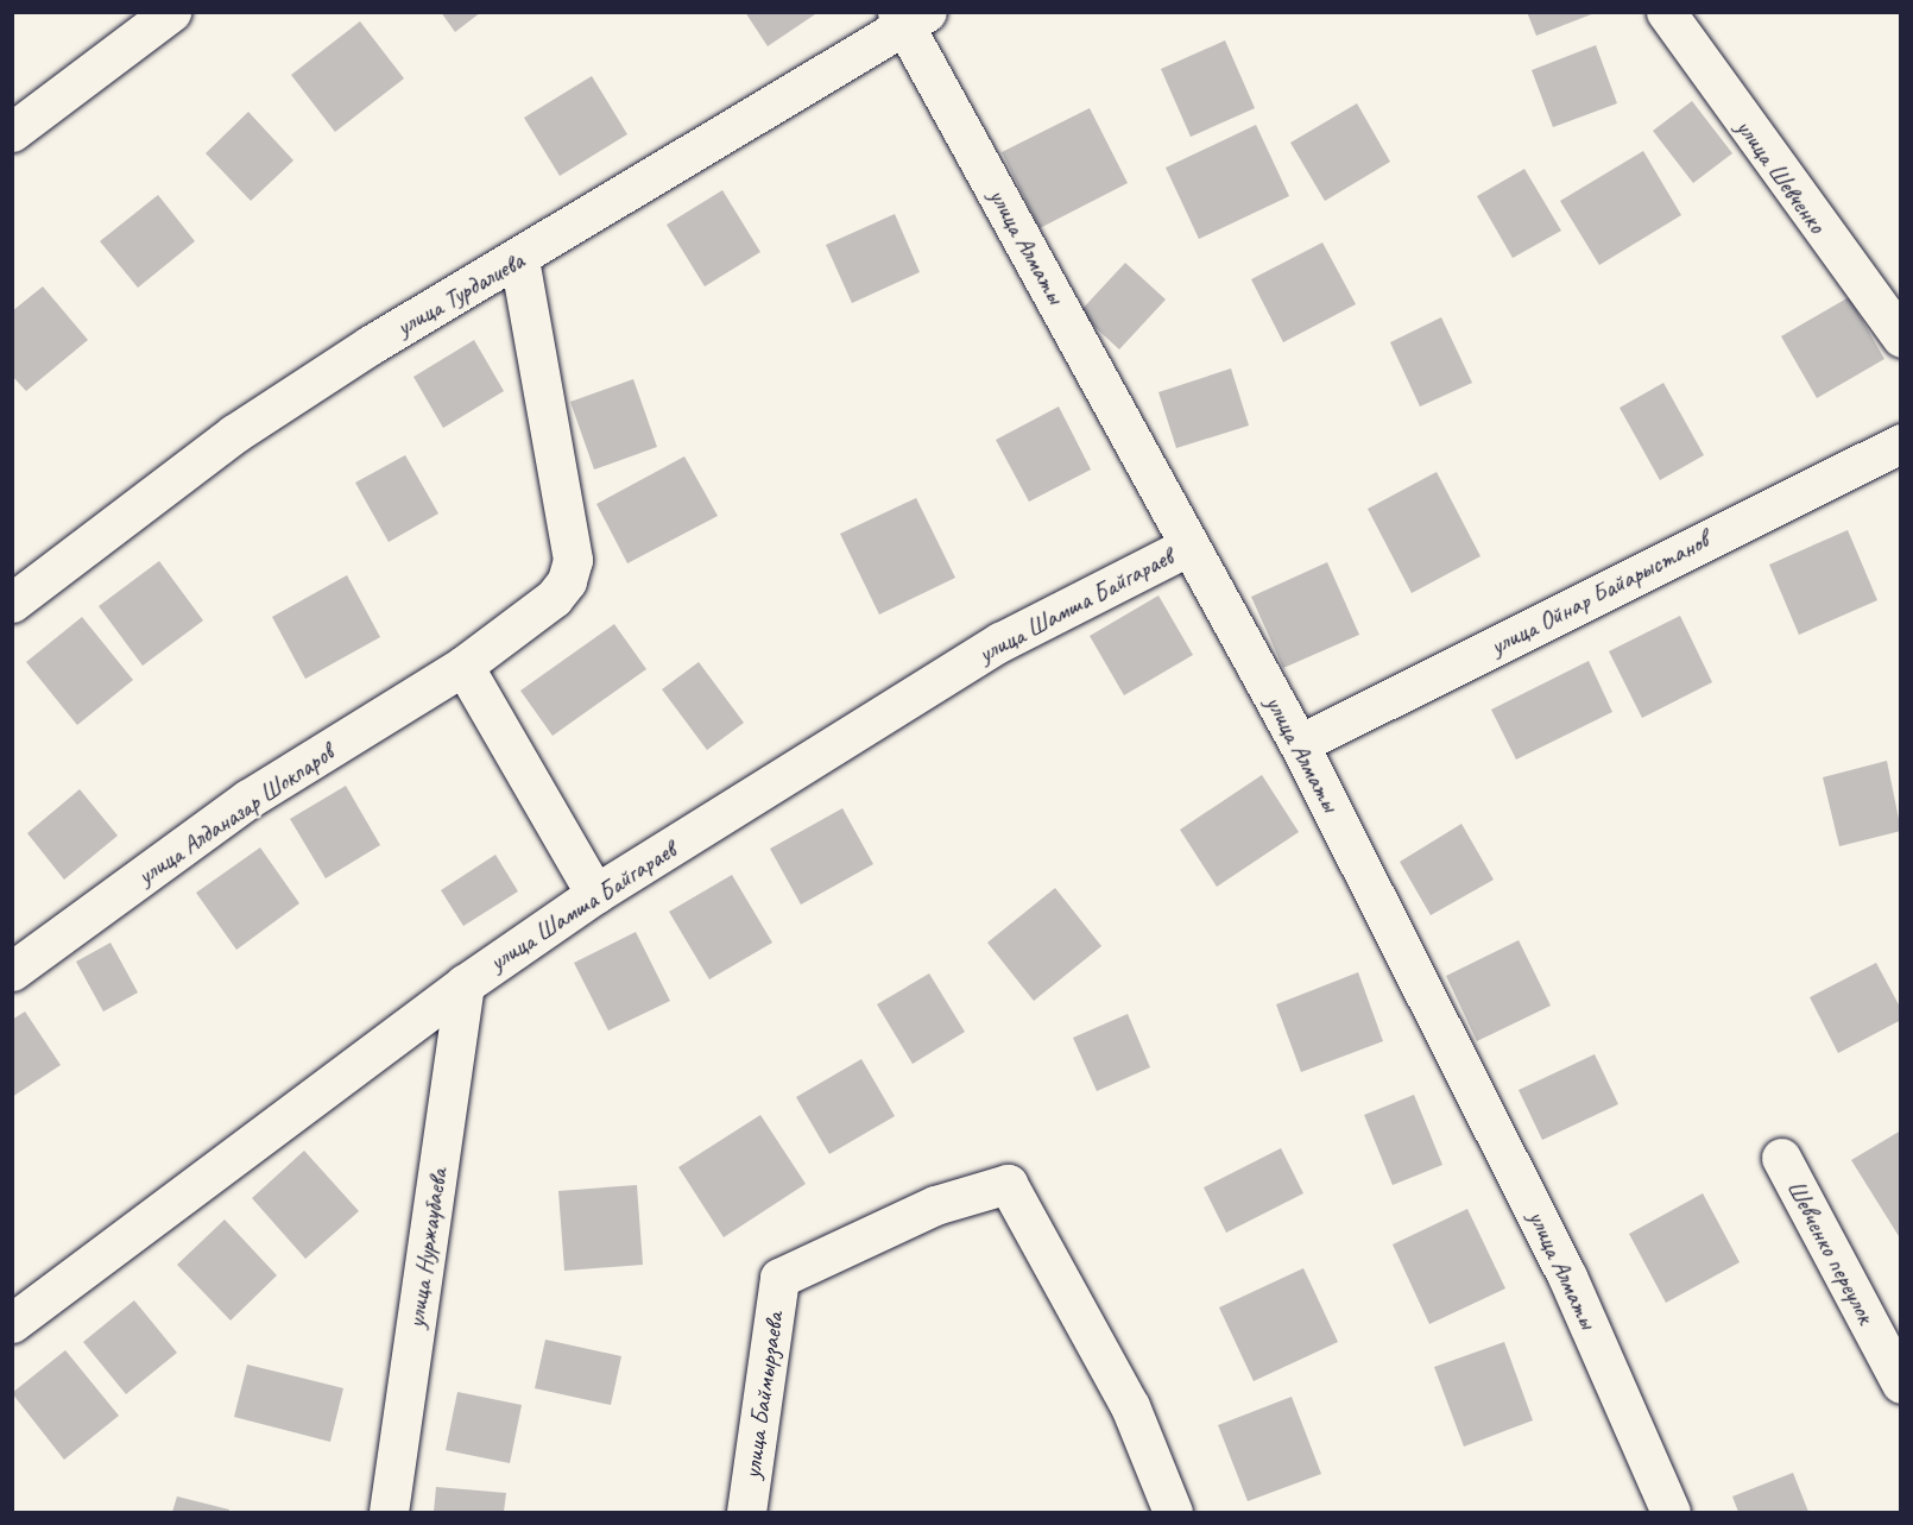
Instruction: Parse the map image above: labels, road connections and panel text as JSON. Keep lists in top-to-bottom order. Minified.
{"streets":{"street":["улица Шевченко","улица Алматы","улица Турдалиева","улица Ойнар Байарыстанов","улица Шамша Байгараев","улица Алданазар Шокпаров","улица Нуржаубаева","Шевченко переулок","улица Баймырзаева"]},"crossings":[["улица Алматы","улица Турдалиева"],["улица Алматы","улица Ойнар Байарыстанов"],["улица Алматы","улица Шамша Байгараев"],["улица Турдалиева","улица Алданазар Шокпаров"],["улица Шамша Байгараев","улица Нуржаубаева"]]}
